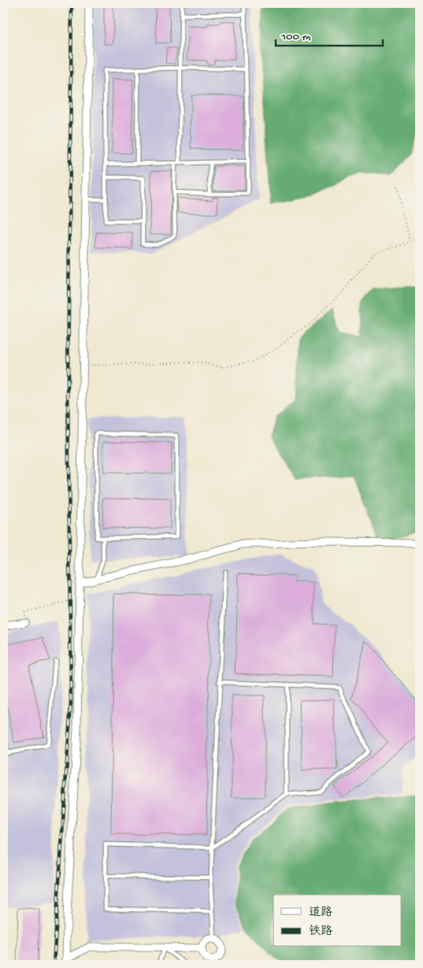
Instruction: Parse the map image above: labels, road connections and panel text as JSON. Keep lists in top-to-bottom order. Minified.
{"legend":["道路","铁路"],"scale_bar":"100 m"}
